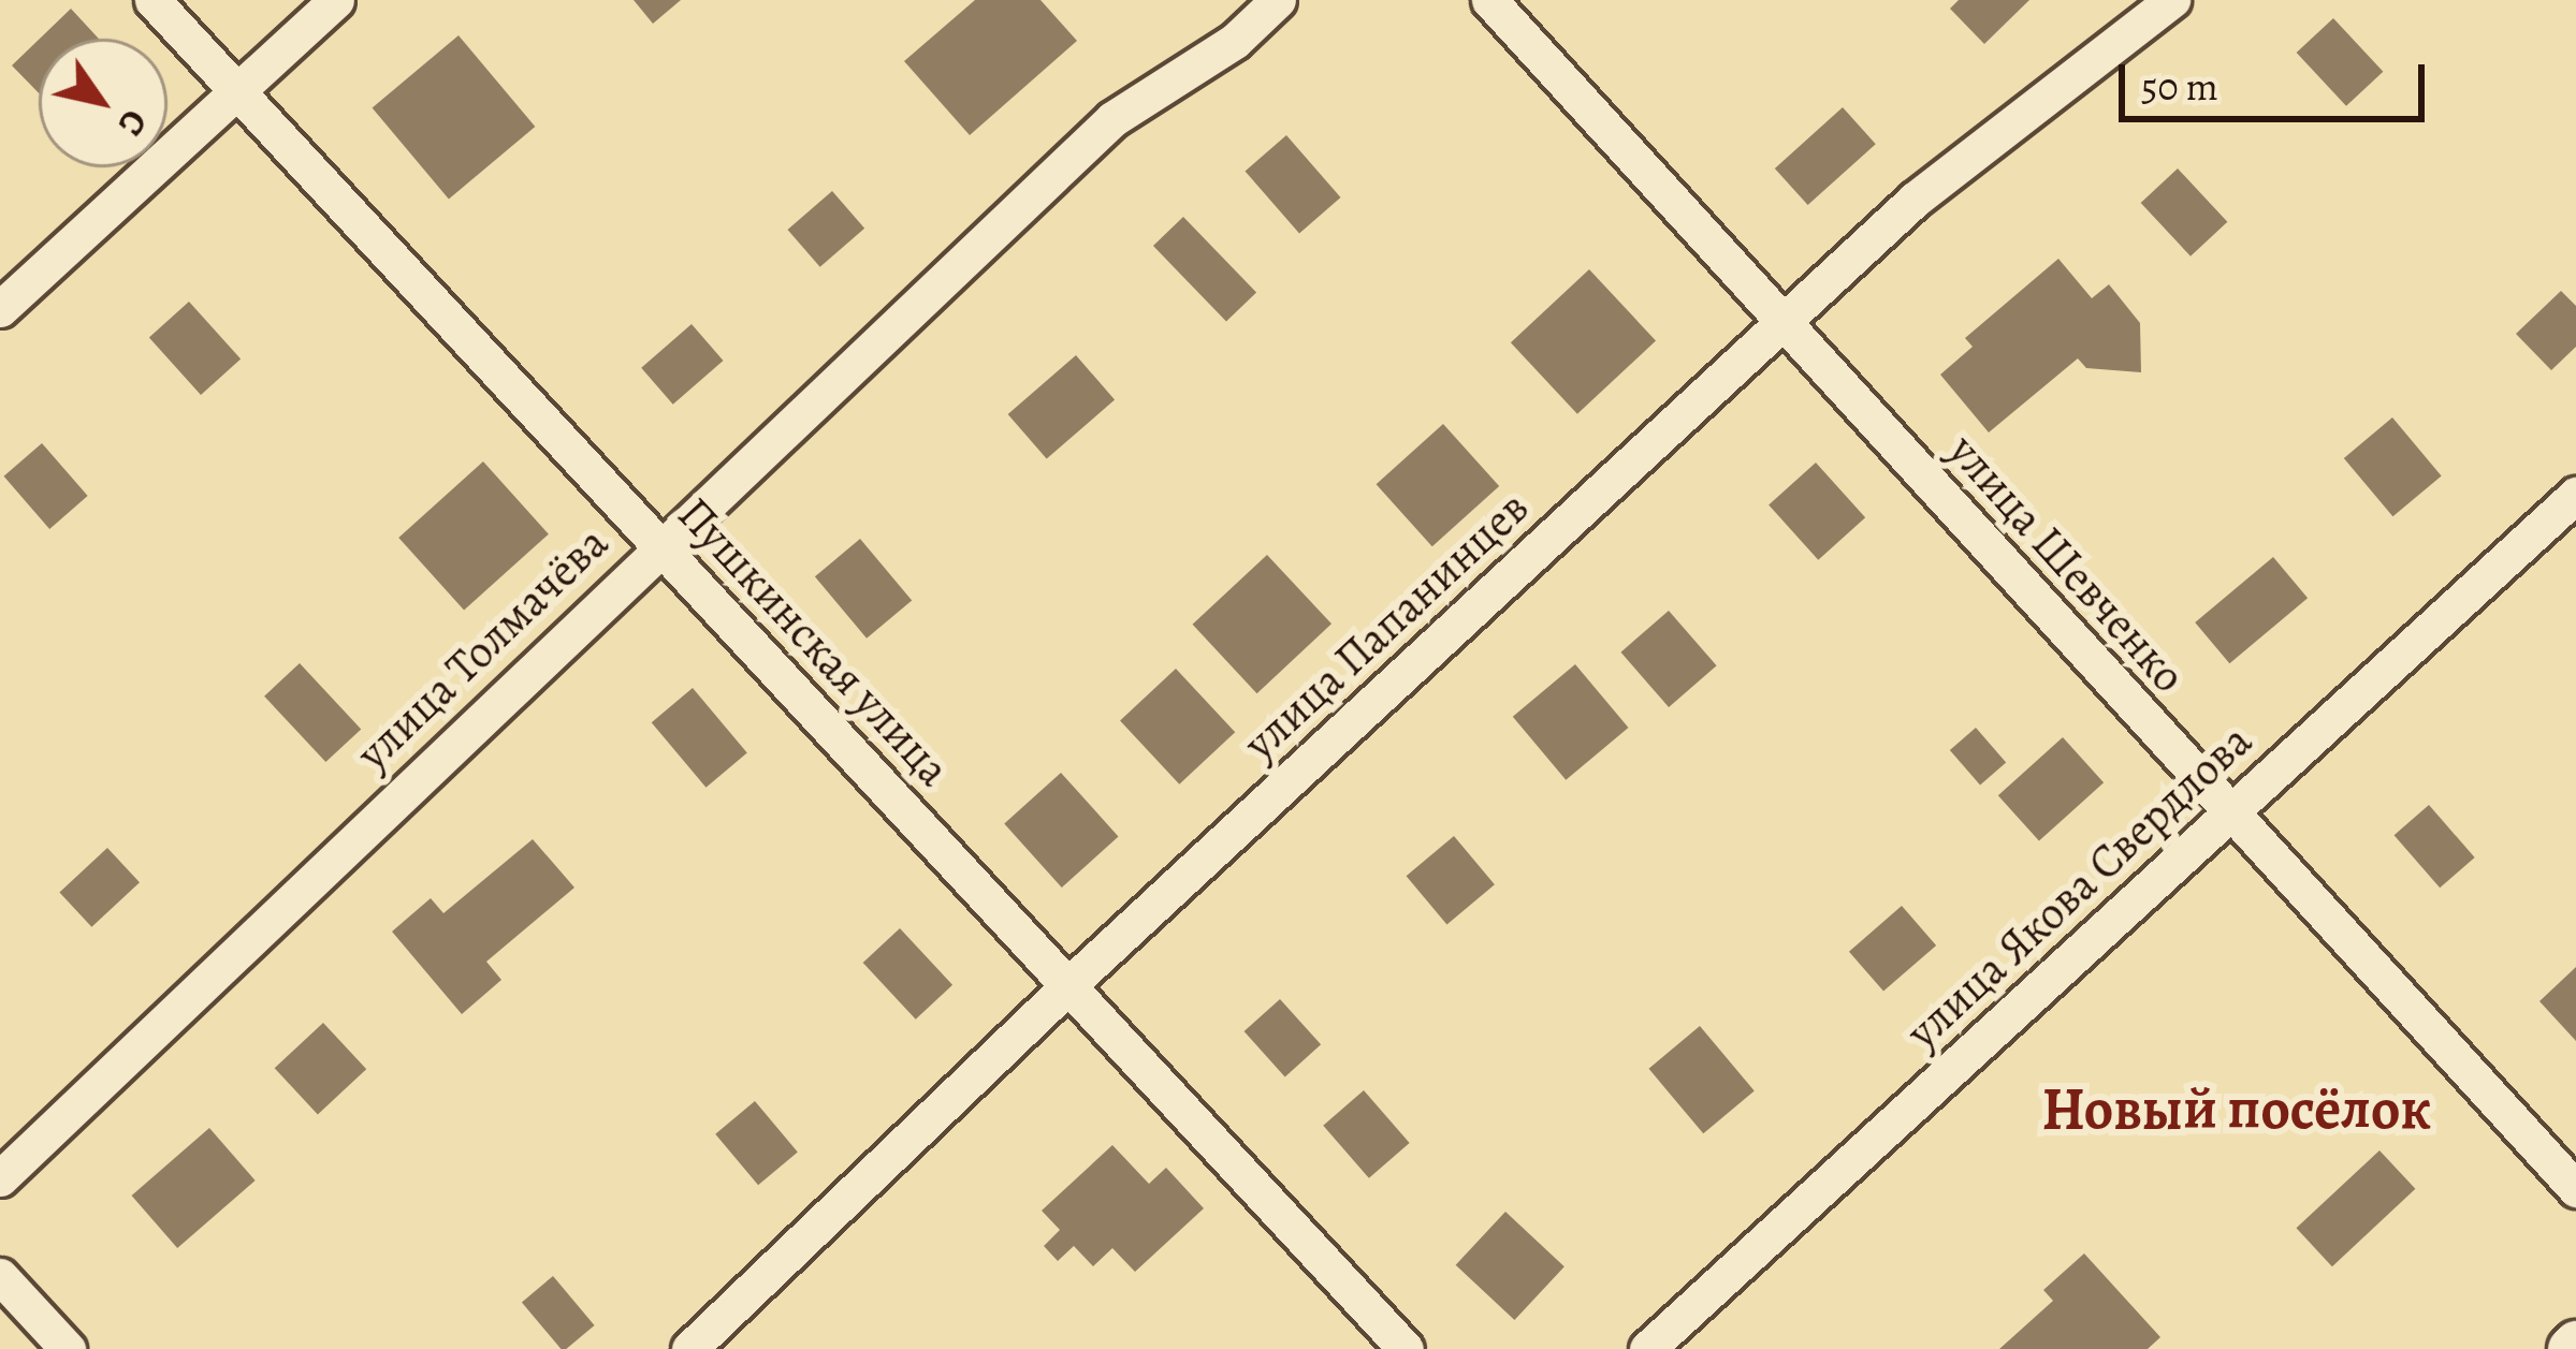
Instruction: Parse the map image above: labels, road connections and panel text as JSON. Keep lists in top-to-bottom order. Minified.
{"streets":{"street":["улица Шевченко","улица Папанинцев","Пушкинская улица","улица Толмачёва","улица Якова Свердлова"]},"crossings":[["улица Шевченко","улица Папанинцев"],["улица Шевченко","улица Якова Свердлова"],["улица Папанинцев","Пушкинская улица"],["Пушкинская улица","улица Толмачёва"]],"districts":["Новый посёлок"],"scale_bar":"50 m","north":"bottom right"}
